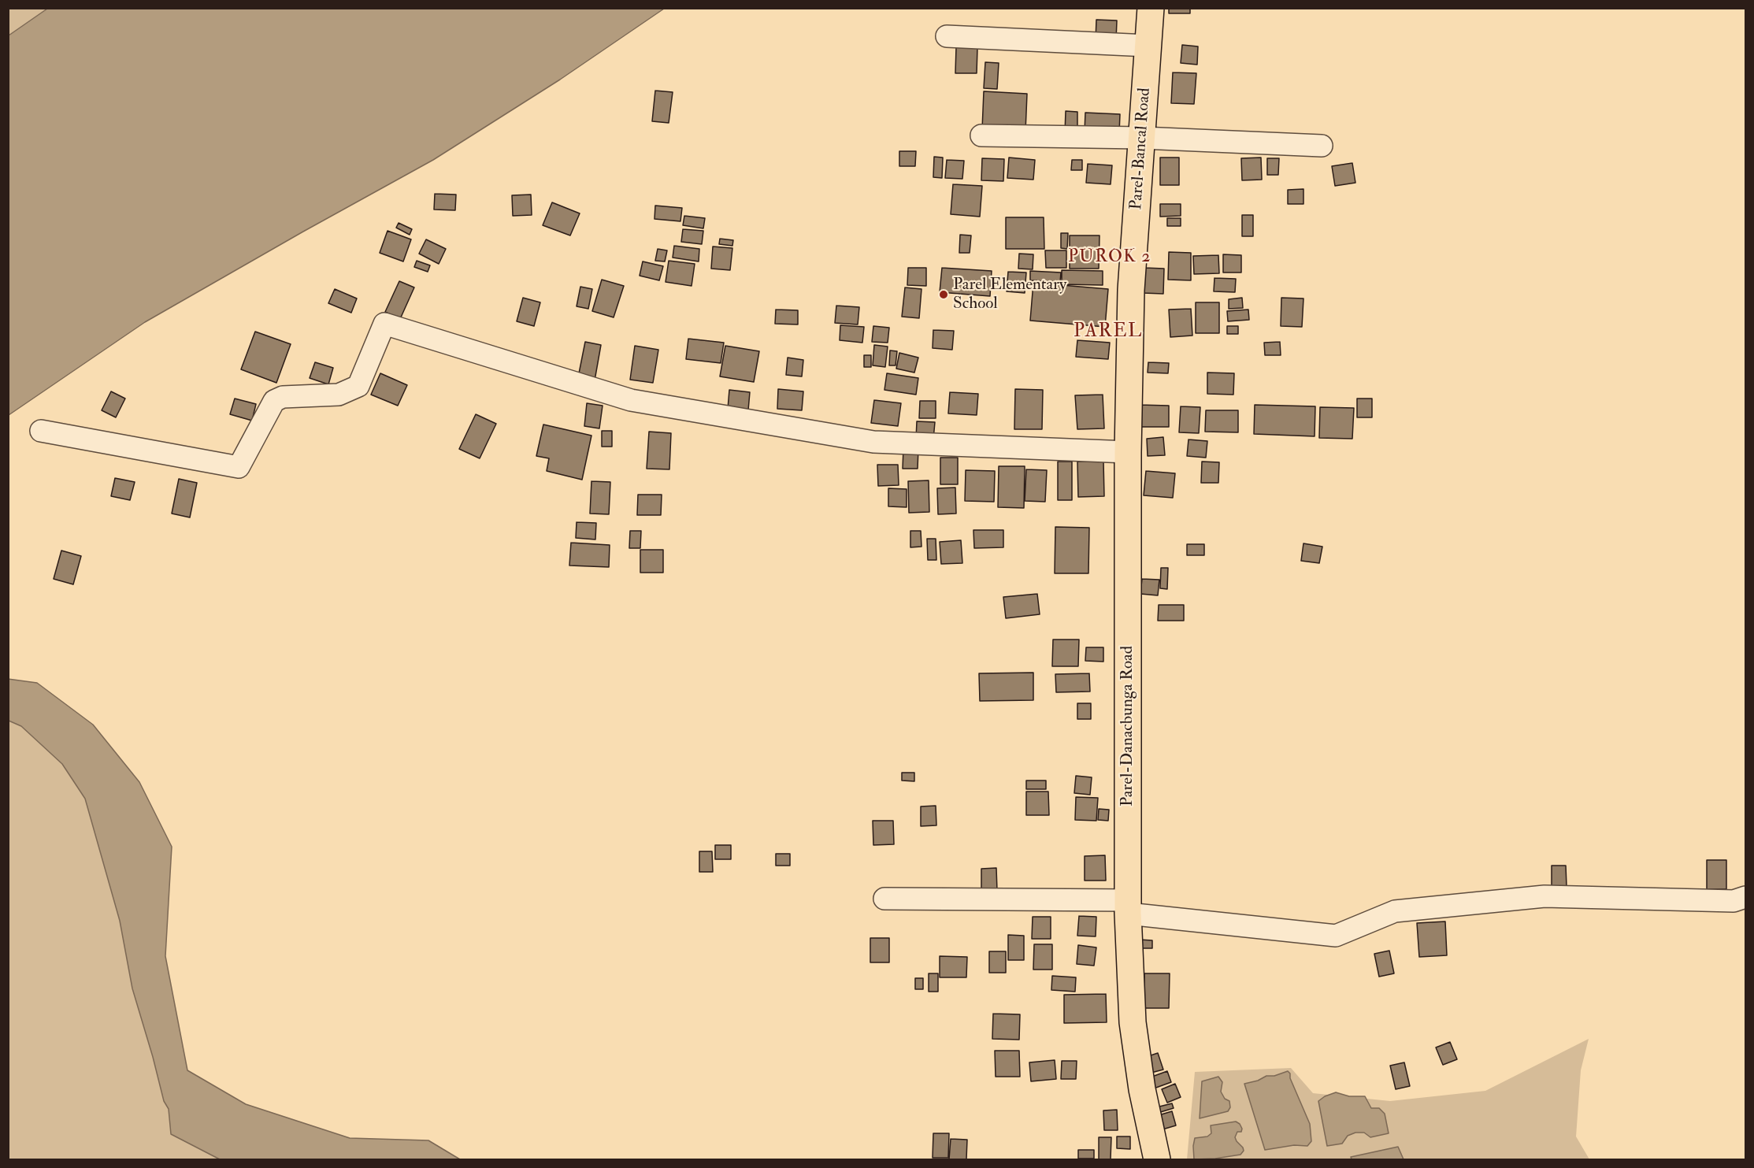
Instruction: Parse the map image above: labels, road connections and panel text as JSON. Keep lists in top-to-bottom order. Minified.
{"streets":{"main road":["Parel-Bancal Road","Parel-Danacbunga Road"]},"crossings":[["Parel-Bancal Road","Parel-Danacbunga Road"]],"districts":["PUROK 2","PAREL"],"places":["Parel Elementary School"]}
